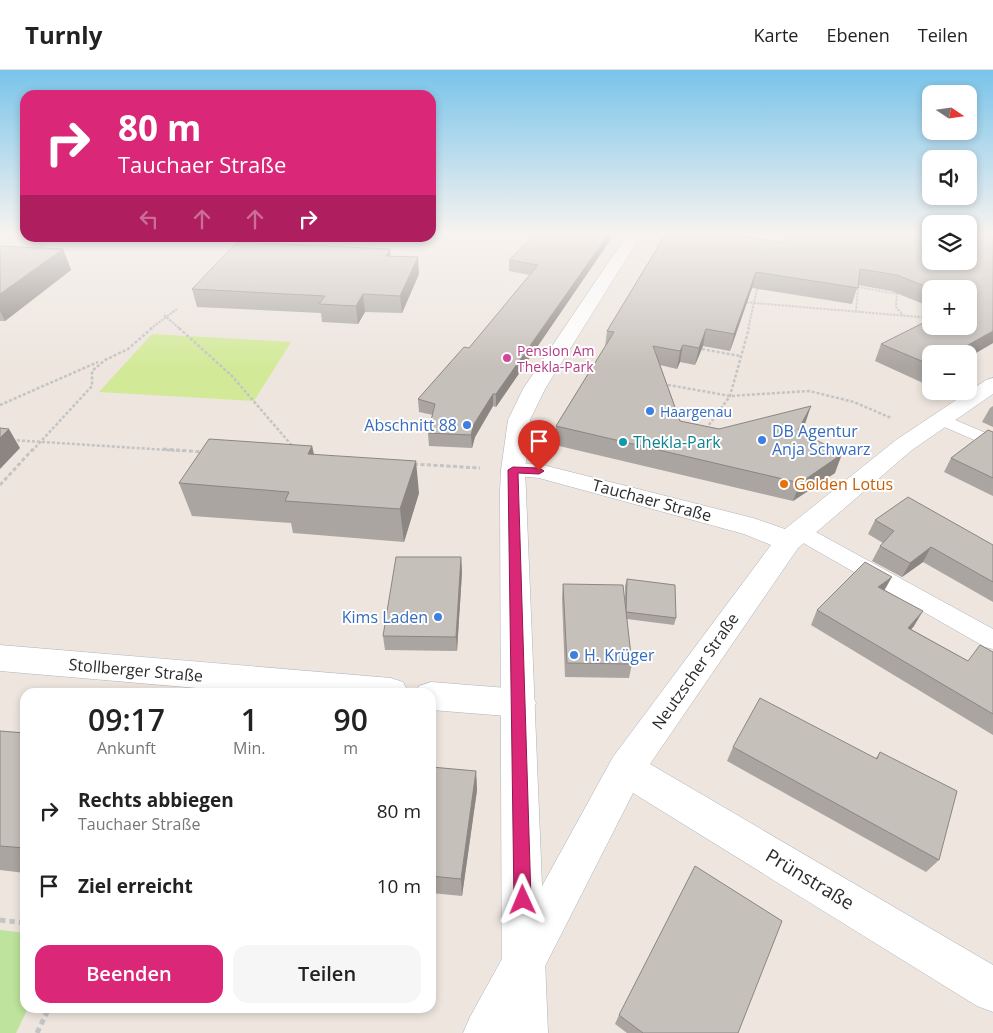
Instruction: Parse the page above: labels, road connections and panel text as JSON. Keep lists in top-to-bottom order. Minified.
{"streets":{"street":["Tauchaer Straße","Stollberger Straße","Neutzscher Straße","Prünstraße"]},"crossings":[["Tauchaer Straße","Neutzscher Straße"],["Neutzscher Straße","Prünstraße"]],"places":["Pension Am Thekla-Park","Haargenau","Abschnitt 88","DB Agentur Anja Schwarz","Thekla-Park","Golden Lotus","Kims Laden","H. Krüger"],"north":"right","page":{"header":"Turnly","nav":["Karte","Ebenen","Teilen"],"map_buttons":["+","−"],"turn":["80 m","Tauchaer Straße"],"eta":["09:17","Ankunft","1","Min.","90","m"],"list":[{"name":"Rechts abbiegen","note":"Tauchaer Straße","value":"80 m"},{"name":"Ziel erreicht","value":"10 m"}],"buttons":["Beenden","Teilen"]}}
